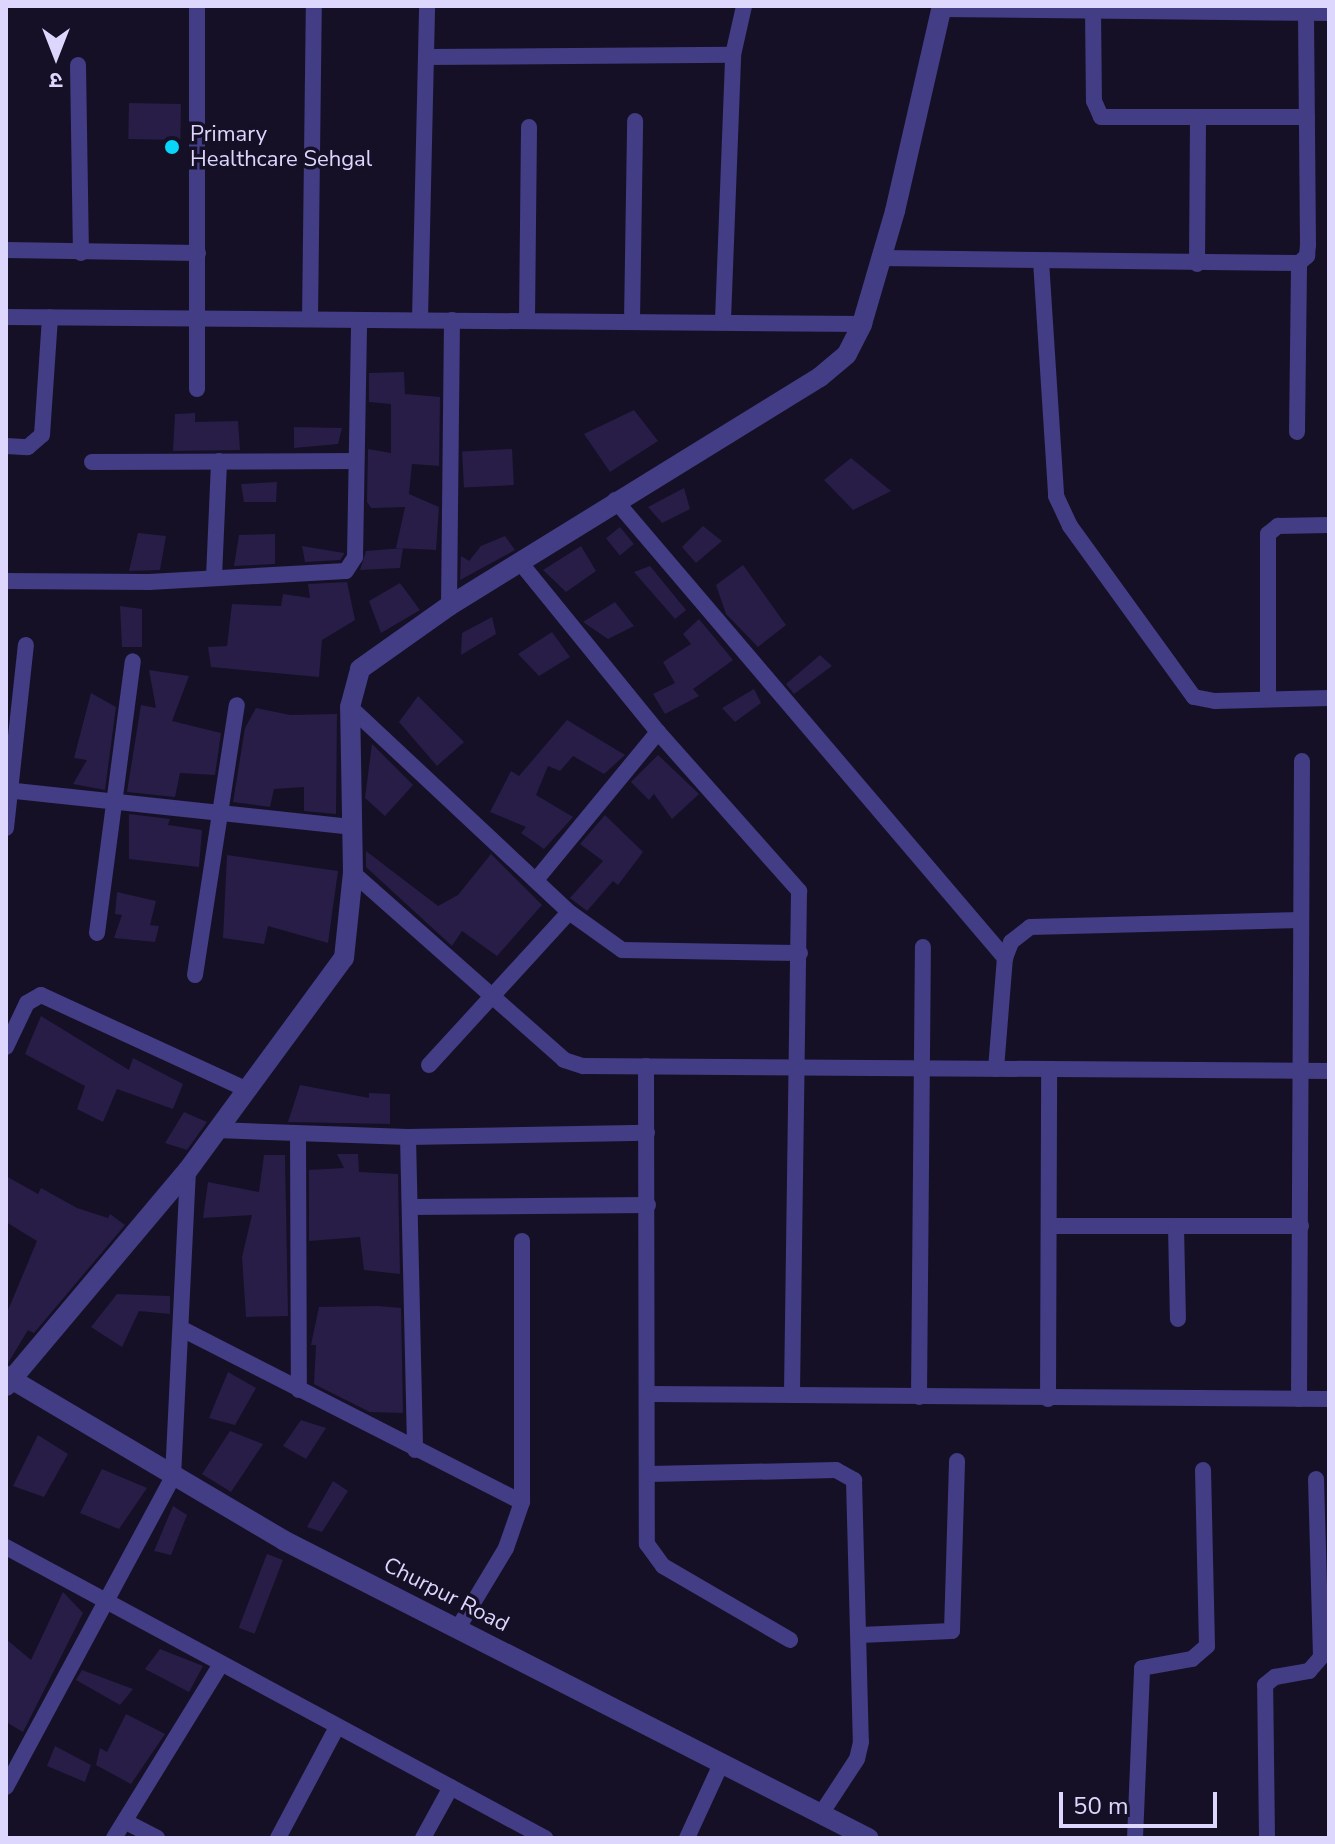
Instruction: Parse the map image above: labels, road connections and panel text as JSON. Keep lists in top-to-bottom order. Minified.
{"streets":{"street":["Churpur Road"]},"places":["Primary Healthcare Sehgal"],"scale_bar":"50 m","north":"bottom"}
